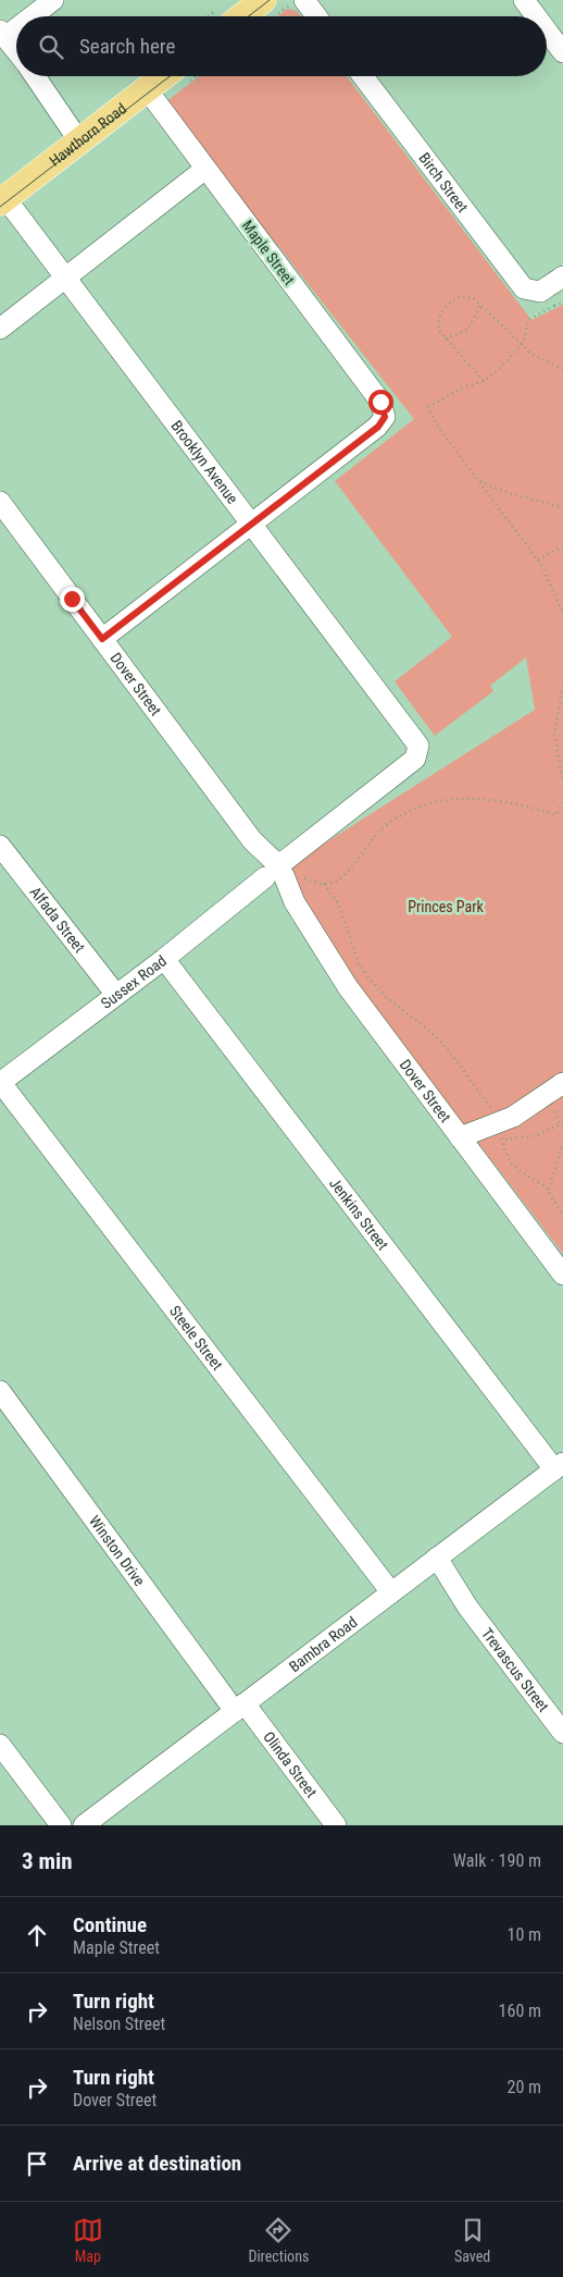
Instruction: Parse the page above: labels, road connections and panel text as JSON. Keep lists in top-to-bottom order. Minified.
{"streets":{"main road":["Hawthorn Road"],"street":["Birch Street","Maple Street","Brooklyn Avenue","Dover Street","Alfada Street","Sussex Road","Jenkins Street","Steele Street","Winston Drive","Bambra Road","Trevascus Street","Olinda Street"]},"crossings":[["Hawthorn Road","Maple Street"],["Hawthorn Road","Brooklyn Avenue"],["Maple Street","Brooklyn Avenue"],["Brooklyn Avenue","Sussex Road"],["Dover Street","Sussex Road"],["Alfada Street","Sussex Road"],["Sussex Road","Jenkins Street"],["Sussex Road","Steele Street"],["Jenkins Street","Bambra Road"],["Steele Street","Bambra Road"],["Winston Drive","Bambra Road"],["Winston Drive","Olinda Street"],["Bambra Road","Trevascus Street"],["Bambra Road","Olinda Street"]],"parks":["Princes Park"],"page":{"search":"Search here","heading":["3 min","Walk · 190 m"],"list":[["Continue","Maple Street","10 m"],["Turn right","Nelson Street","160 m"],["Turn right","Dover Street","20 m"],"Arrive at destination"],"nav":["Map","Directions","Saved"]}}
